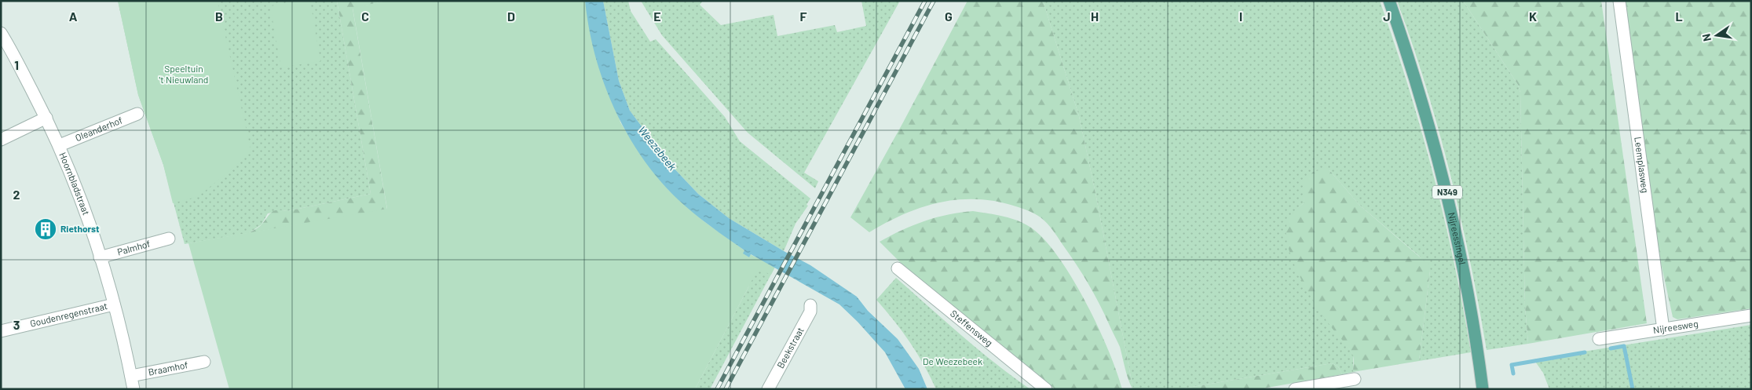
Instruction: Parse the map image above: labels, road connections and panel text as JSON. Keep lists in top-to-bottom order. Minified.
{"streets":{"main road":["N349","Nijreessingel"],"street":["Oleanderhof","Leemplasweg","Hoornbladstraat","Palmhof","Goudenregenstraat","Nijreesweg","Steffensweg","Beekstraat","Braamhof"]},"crossings":[["Oleanderhof","Hoornbladstraat"],["Leemplasweg","Nijreesweg"],["Hoornbladstraat","Palmhof"],["Hoornbladstraat","Goudenregenstraat"],["Hoornbladstraat","Braamhof"]],"water":["Weezebeek"],"parks":["Speeltuin 't Nieuwland","De Weezebeek"],"places":{"building":["Riethorst"]},"north":"left","grid":{"columns":["A","B","C","D","E","F","G","H","I","J","K","L"],"rows":["1","2","3"]}}
